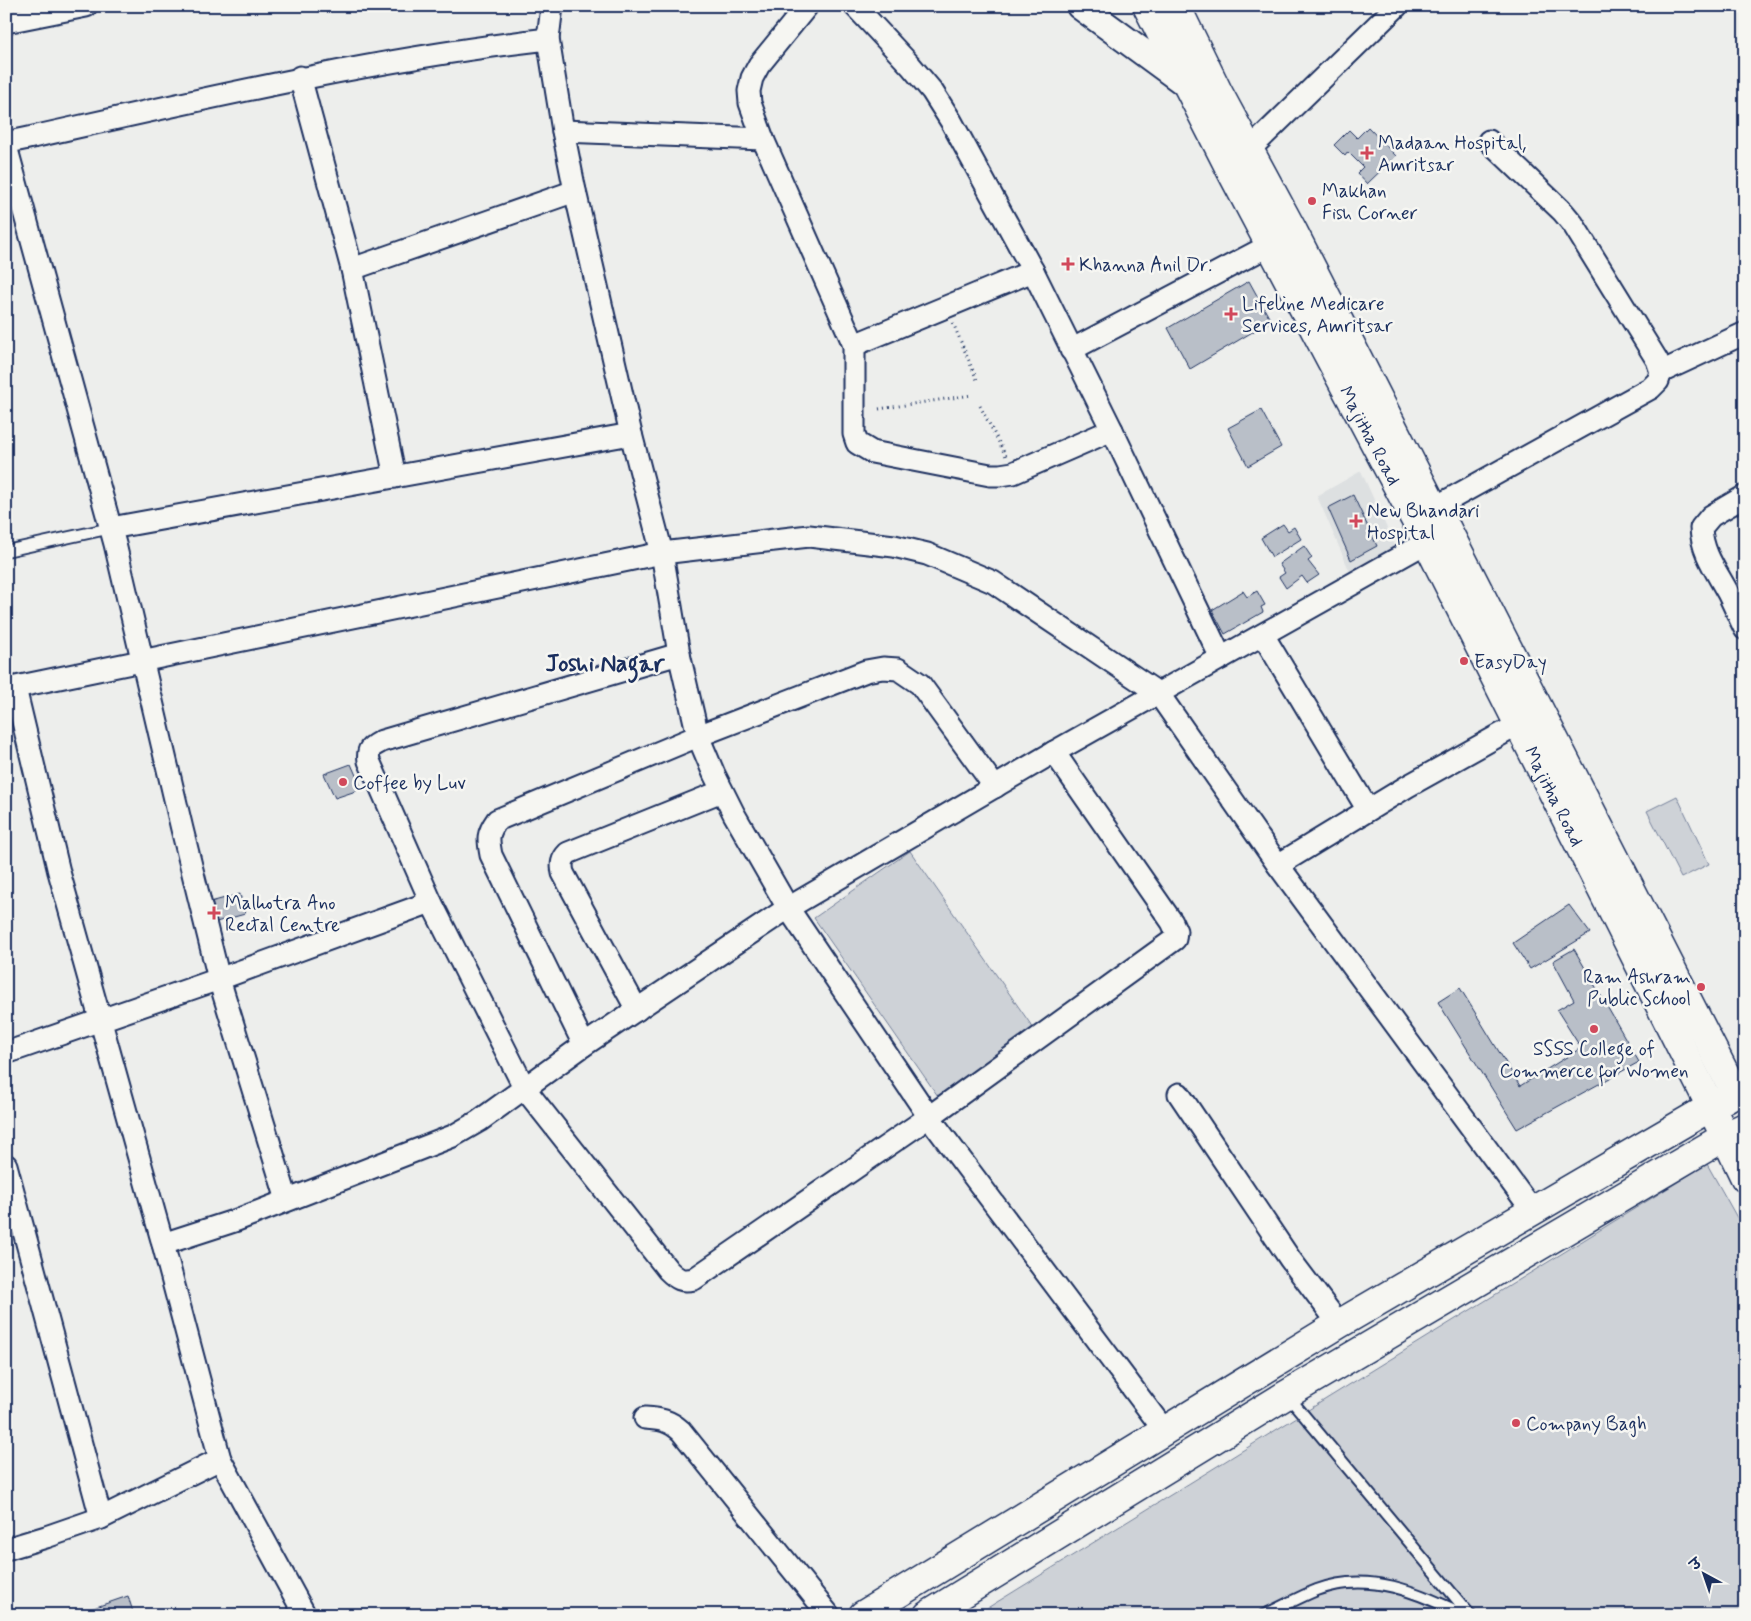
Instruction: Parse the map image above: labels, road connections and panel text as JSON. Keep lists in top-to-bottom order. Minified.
{"streets":{"main road":["Majitha Road"]},"districts":["Joshi Nagar"],"places":{"health":["Madaan Hospital, Amritsar","Khanna Anil Dr.","Lifeline Medicare Services, Amritsar","New Bhandari Hospital","Malhotra Ano Rectal Centre"],"other":["Makhan Fish Corner","EasyDay","Coffee by Luv","Ram Ashram Public School","SSSS College of Commerce for Women","Company Bagh"]},"north":"top left"}
